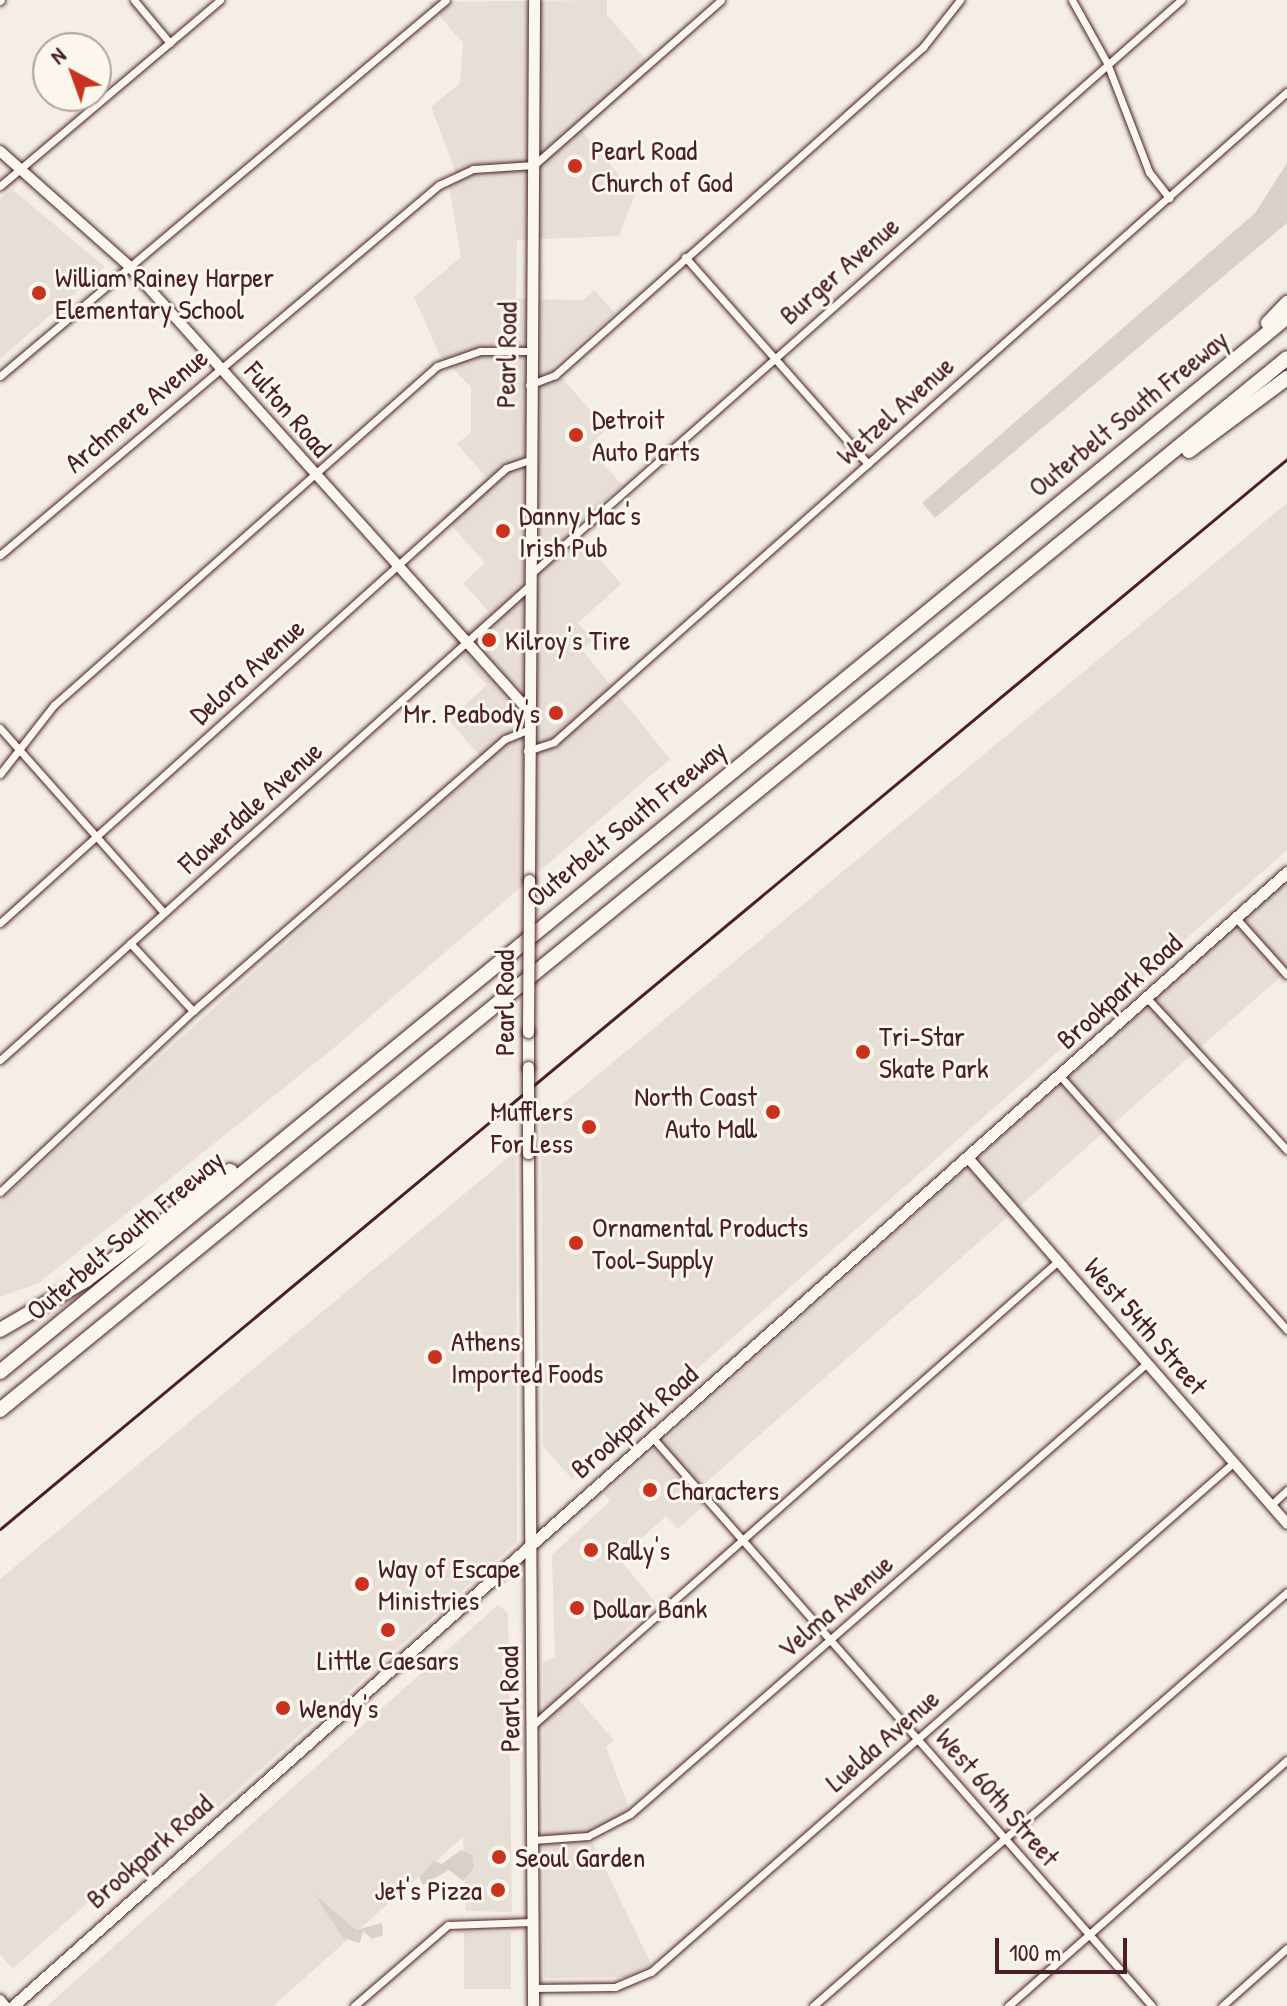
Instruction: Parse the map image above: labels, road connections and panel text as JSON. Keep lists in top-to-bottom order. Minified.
{"streets":{"highway":["Outerbelt South Freeway"],"main road":["Pearl Road","Fulton Road","Brookpark Road","West 54th Street"],"street":["Burger Avenue","Archmere Avenue","Wetzel Avenue","Delora Avenue","Flowerdale Avenue","Velma Avenue","Luelda Avenue","West 60th Street"]},"crossings":[["Burger Avenue","Pearl Road"],["Burger Avenue","Flowerdale Avenue"],["Pearl Road","Fulton Road"],["Pearl Road","Archmere Avenue"],["Pearl Road","Wetzel Avenue"],["Pearl Road","Delora Avenue"],["Pearl Road","Flowerdale Avenue"],["Pearl Road","Brookpark Road"],["Pearl Road","Velma Avenue"],["Pearl Road","Luelda Avenue"],["Fulton Road","Archmere Avenue"],["Fulton Road","Delora Avenue"],["Fulton Road","Flowerdale Avenue"],["Brookpark Road","West 54th Street"],["Brookpark Road","West 60th Street"],["West 54th Street","Velma Avenue"],["West 54th Street","Luelda Avenue"],["Velma Avenue","West 60th Street"],["Luelda Avenue","West 60th Street"]],"places":["Pearl Road Church of God","William Rainey Harper Elementary School","Detroit Auto Parts","Danny Mac's Irish Pub","Kilroy's Tire","Mr. Peabody's","Tri-Star Skate Park","North Coast Auto Mall","Mufflers For Less","Ornamental Products Tool-Supply","Athens Imported Foods","Characters","Rally's","Way of Escape Ministries","Dollar Bank","Little Caesars","Wendy's","Seoul Garden","Jet's Pizza"],"scale_bar":"100 m","north":"top left"}
